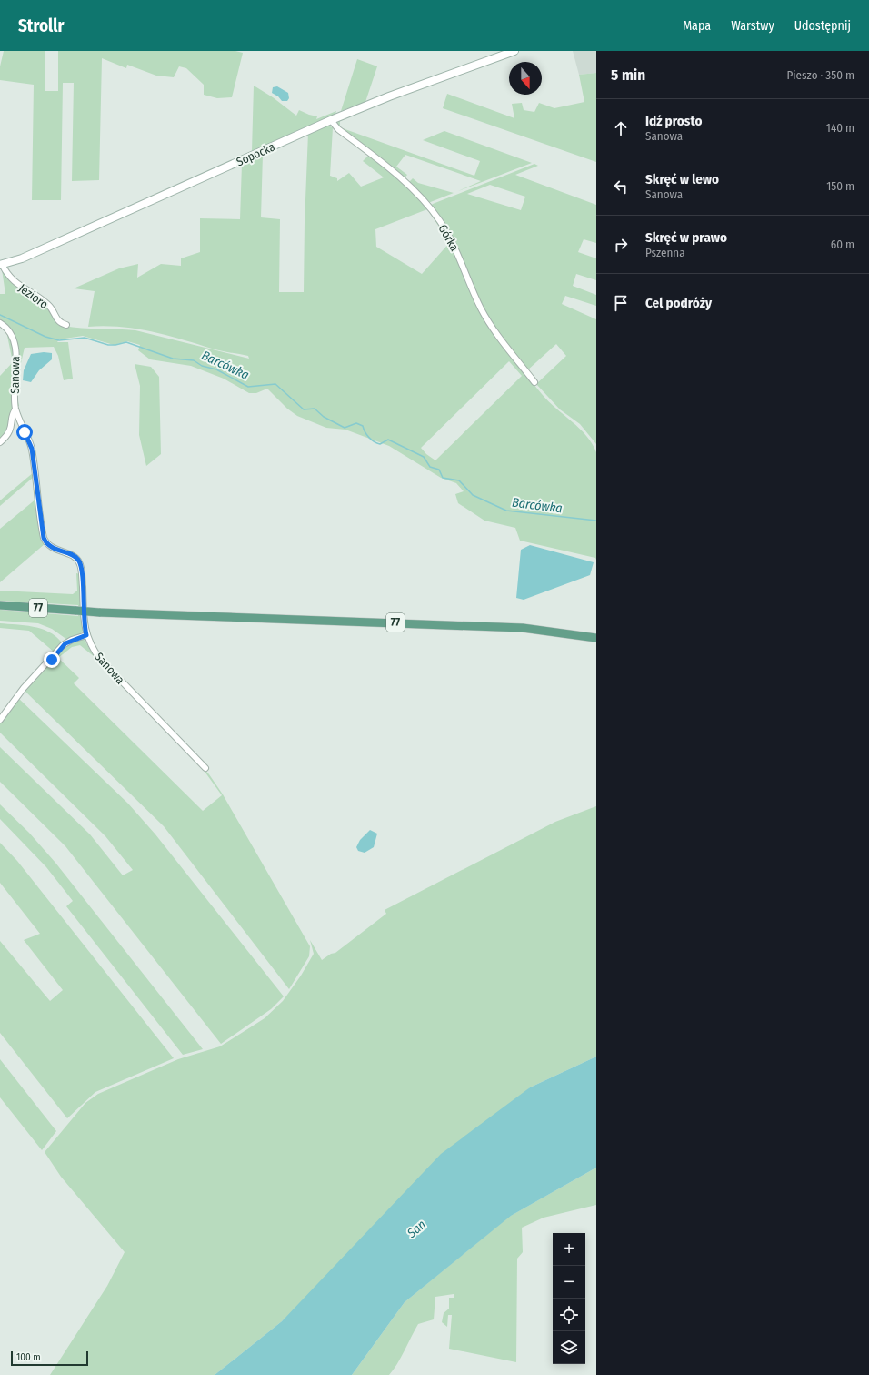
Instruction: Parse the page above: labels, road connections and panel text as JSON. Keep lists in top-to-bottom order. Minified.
{"streets":{"main road":["77"],"street":["Sopocka","Górka","Jezioro","Sanowa"]},"crossings":[["Sopocka","Górka"],["Sopocka","Jezioro"]],"water":["Barcówka","San"],"scale_bar":"100 m","north":"bottom","page":{"header":"Strollr","nav":["Mapa","Warstwy","Udostępnij"],"heading":["5 min","Pieszo · 350 m"],"list":[["Idź prosto","Sanowa","140 m"],["Skręć w lewo","Sanowa","150 m"],["Skręć w prawo","Pszenna","60 m"],"Cel podróży"],"map_buttons":["+","−"],"scale":"100 m"}}
